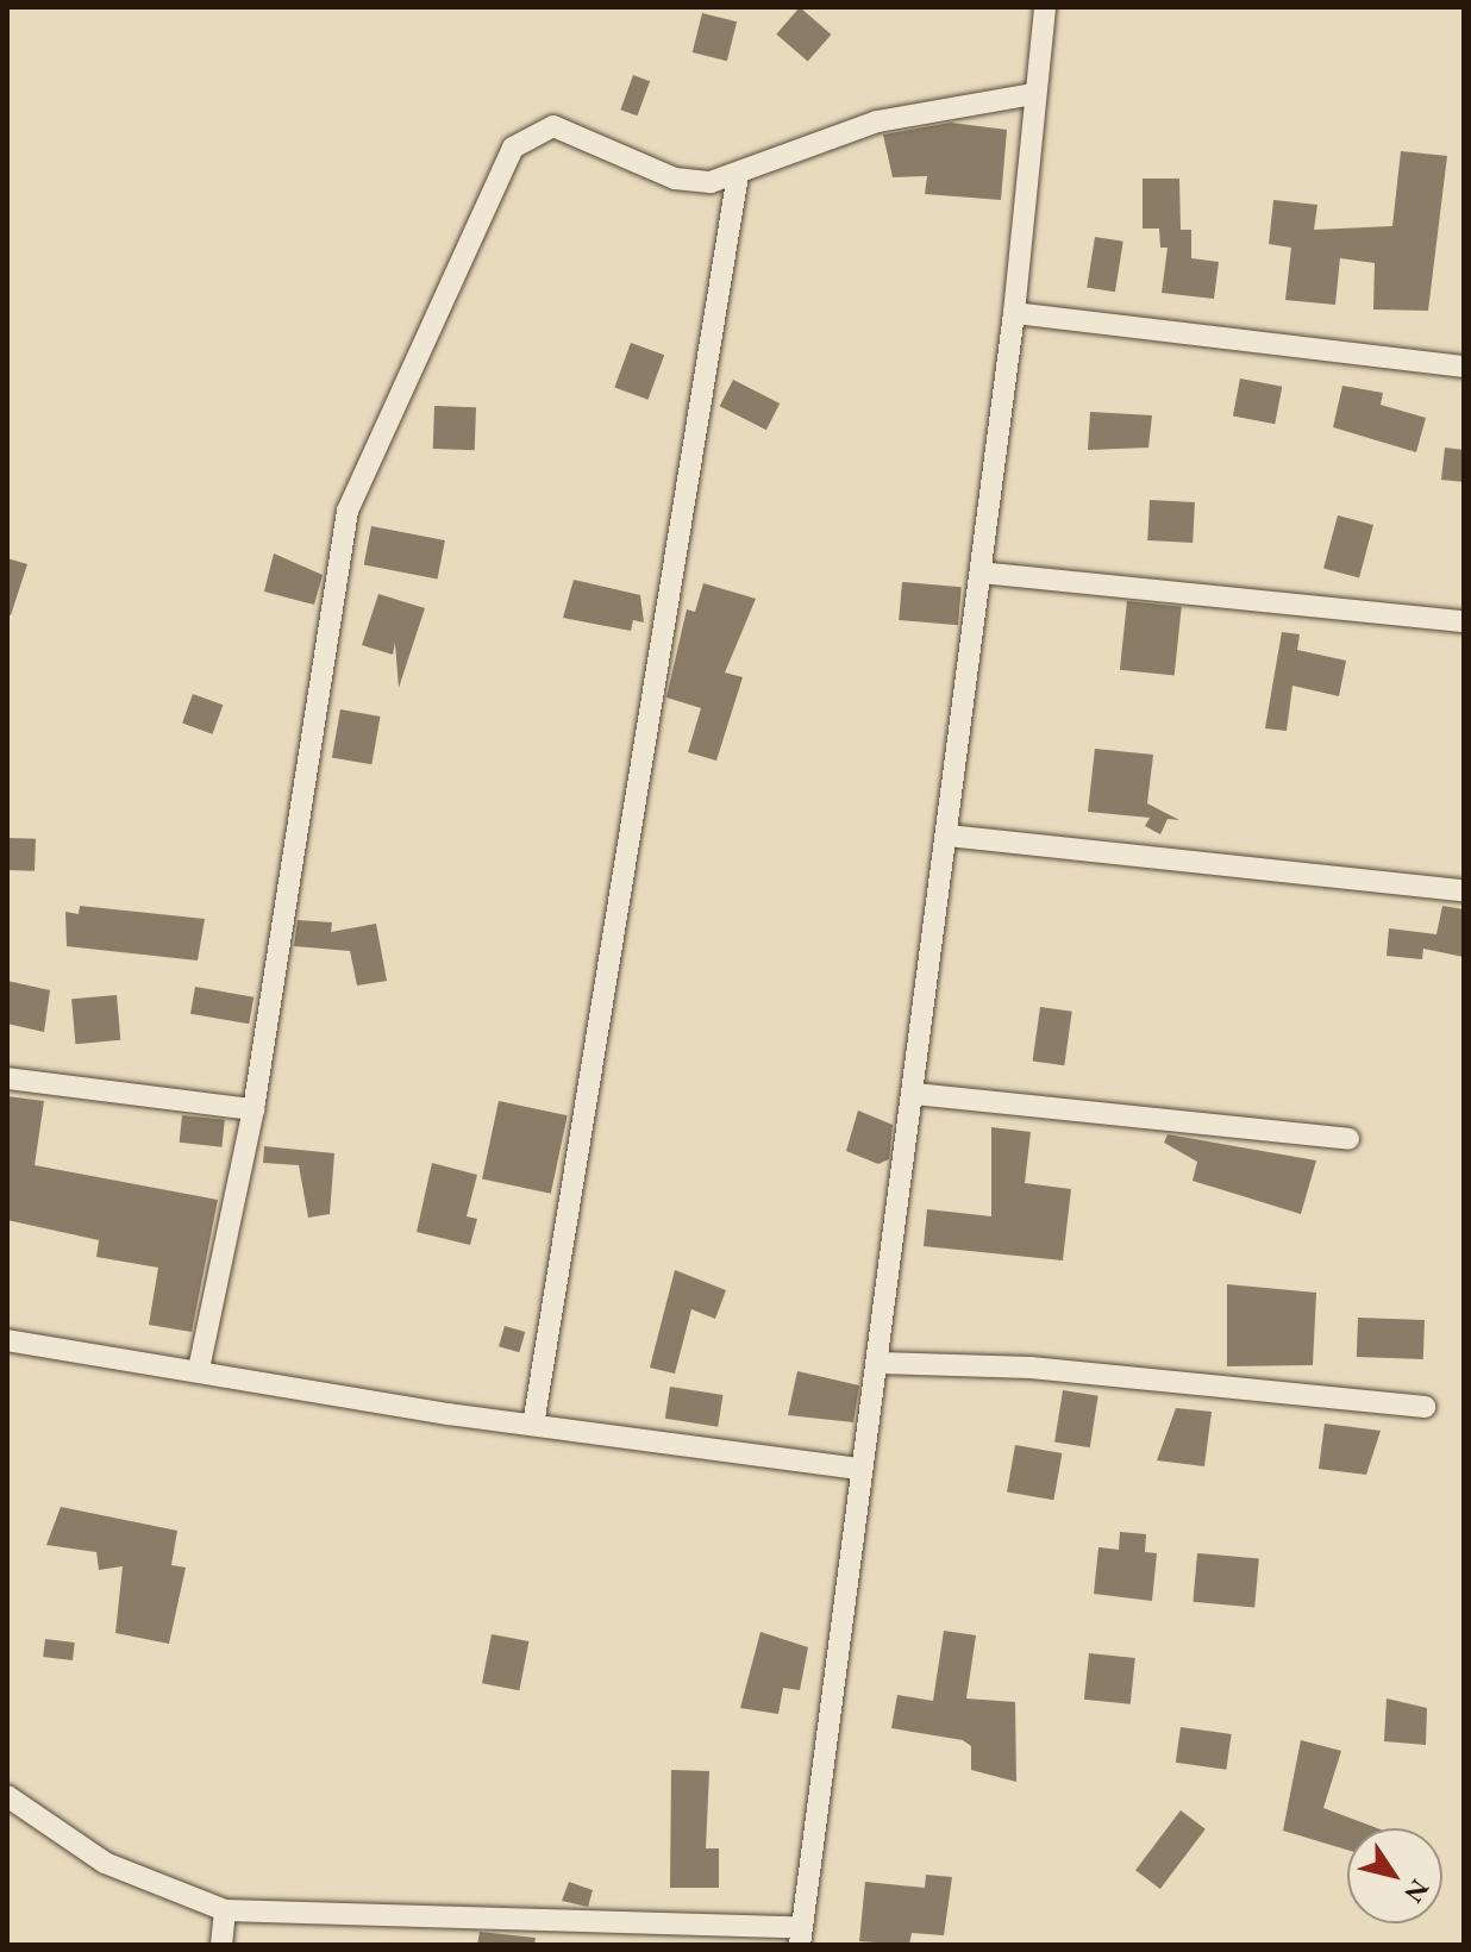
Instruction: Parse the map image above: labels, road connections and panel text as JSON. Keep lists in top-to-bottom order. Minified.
{"north":"bottom right"}
